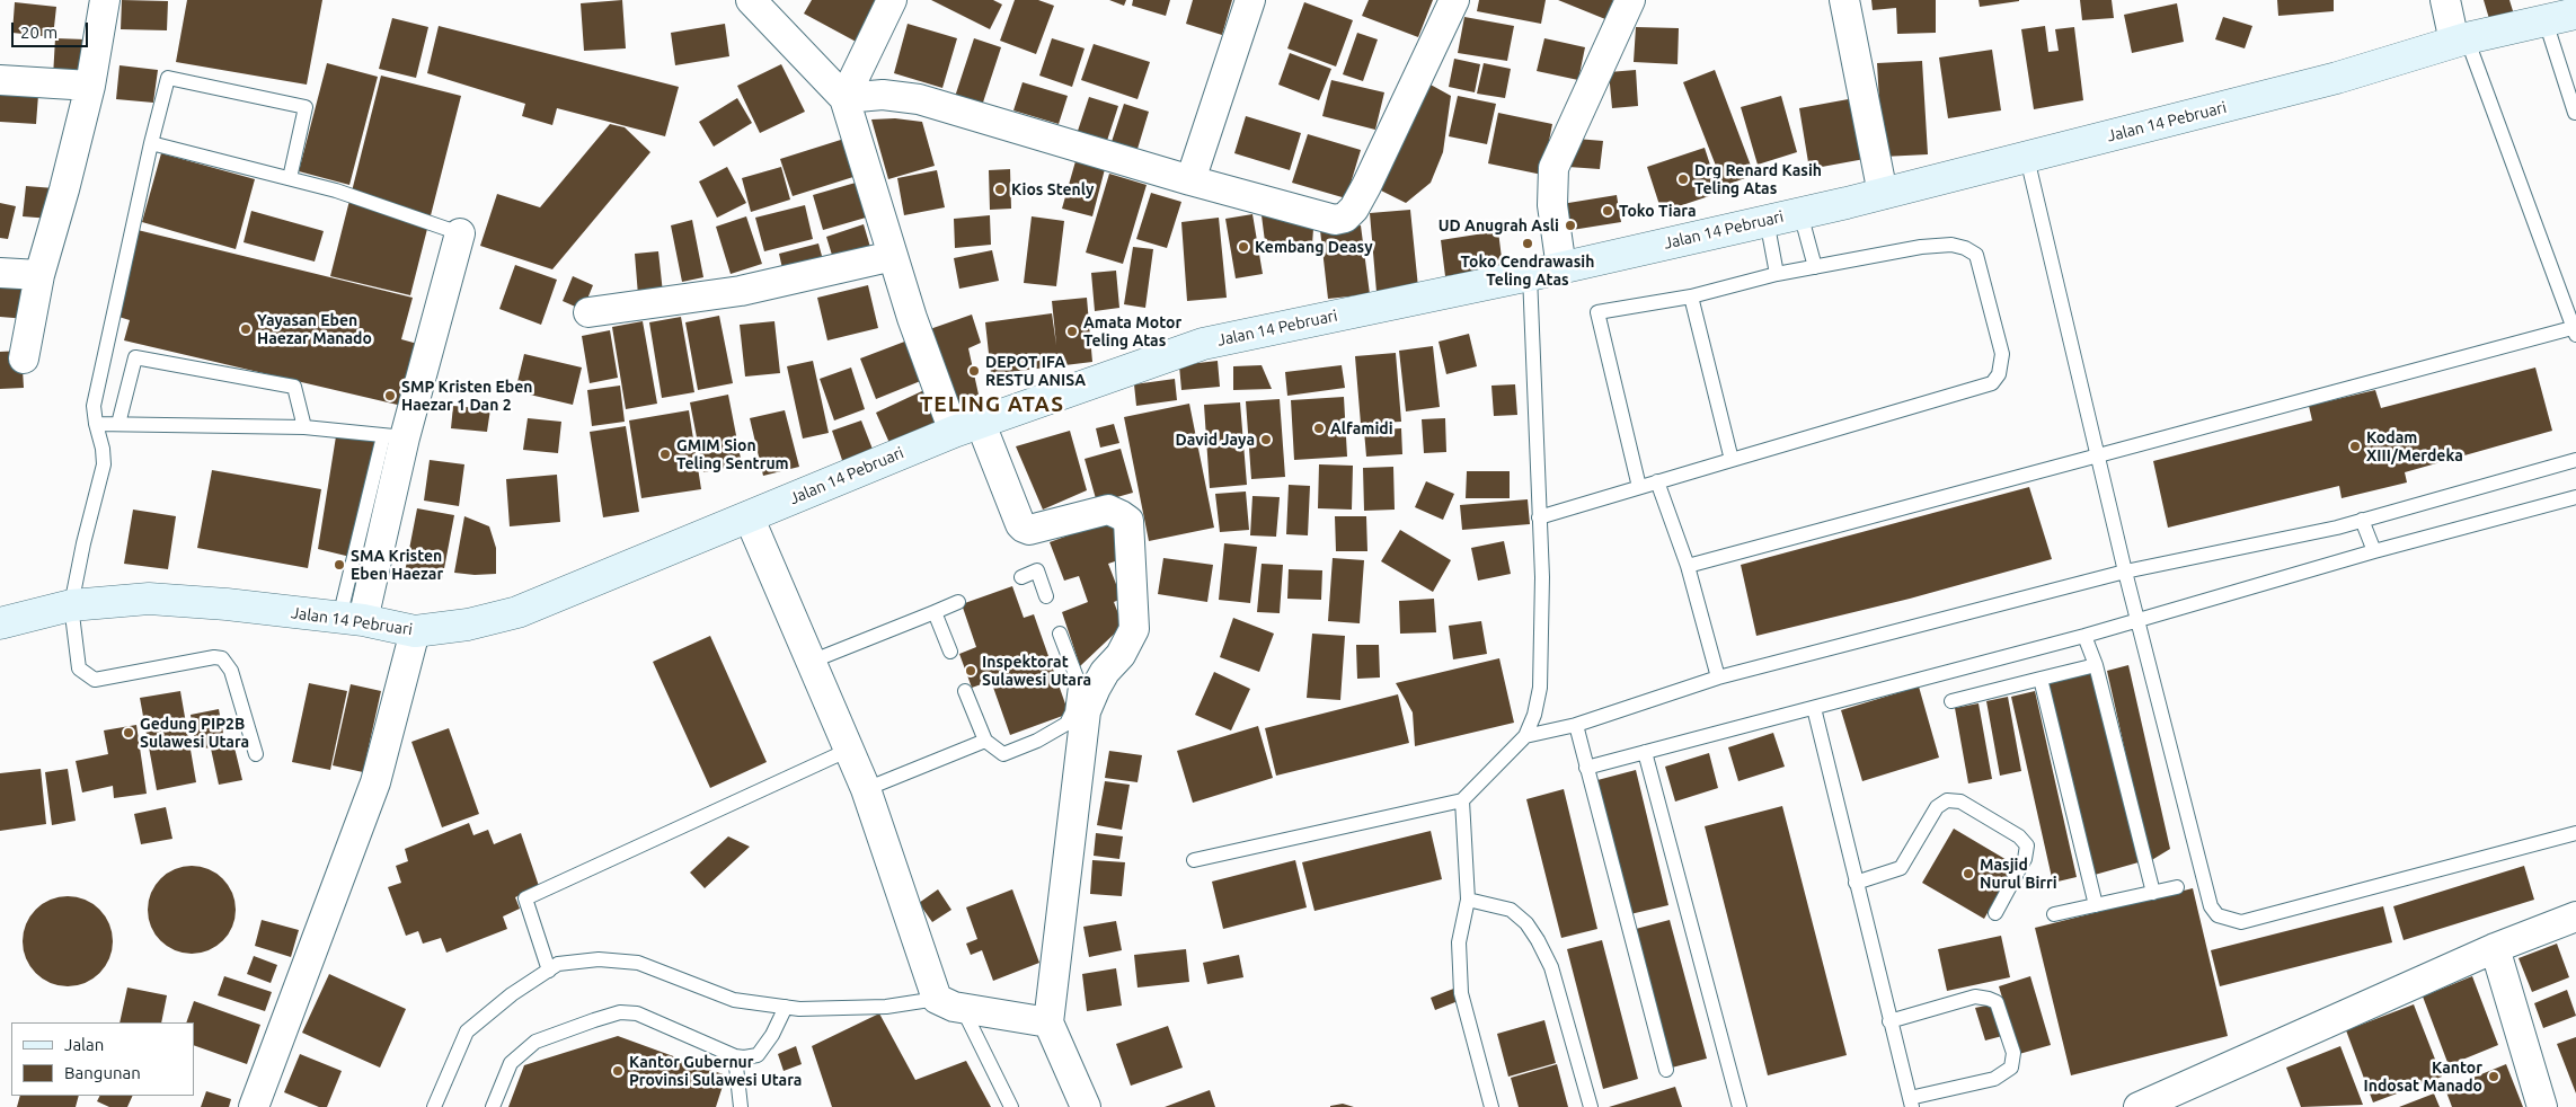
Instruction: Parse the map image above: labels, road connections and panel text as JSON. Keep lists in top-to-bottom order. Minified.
{"streets":{"main road":["Jalan 14 Pebruari"]},"districts":["TELING ATAS"],"places":["Drg Renard Kasih Teling Atas","Kios Stenly","Toko Tiara","UD Anugrah Asli","Toko Cendrawasih Teling Atas","Kembang Deasy","Yayasan Eben Haezar Manado","Amata Motor Teling Atas","DEPOT IFA RESTU ANISA","SMP Kristen Eben Haezar 1 Dan 2","Alfamidi","David Jaya","Kodam XIII/Merdeka","GMIM Sion Teling Sentrum","SMA Kristen Eben Haezar","Inspektorat Sulawesi Utara","Gedung PIP2B Sulawesi Utara","Masjid Nurul Birri","Kantor Gubernur Provinsi Sulawesi Utara","Kantor Indosat Manado"],"legend":["Jalan","Bangunan"],"scale_bar":"20 m"}
